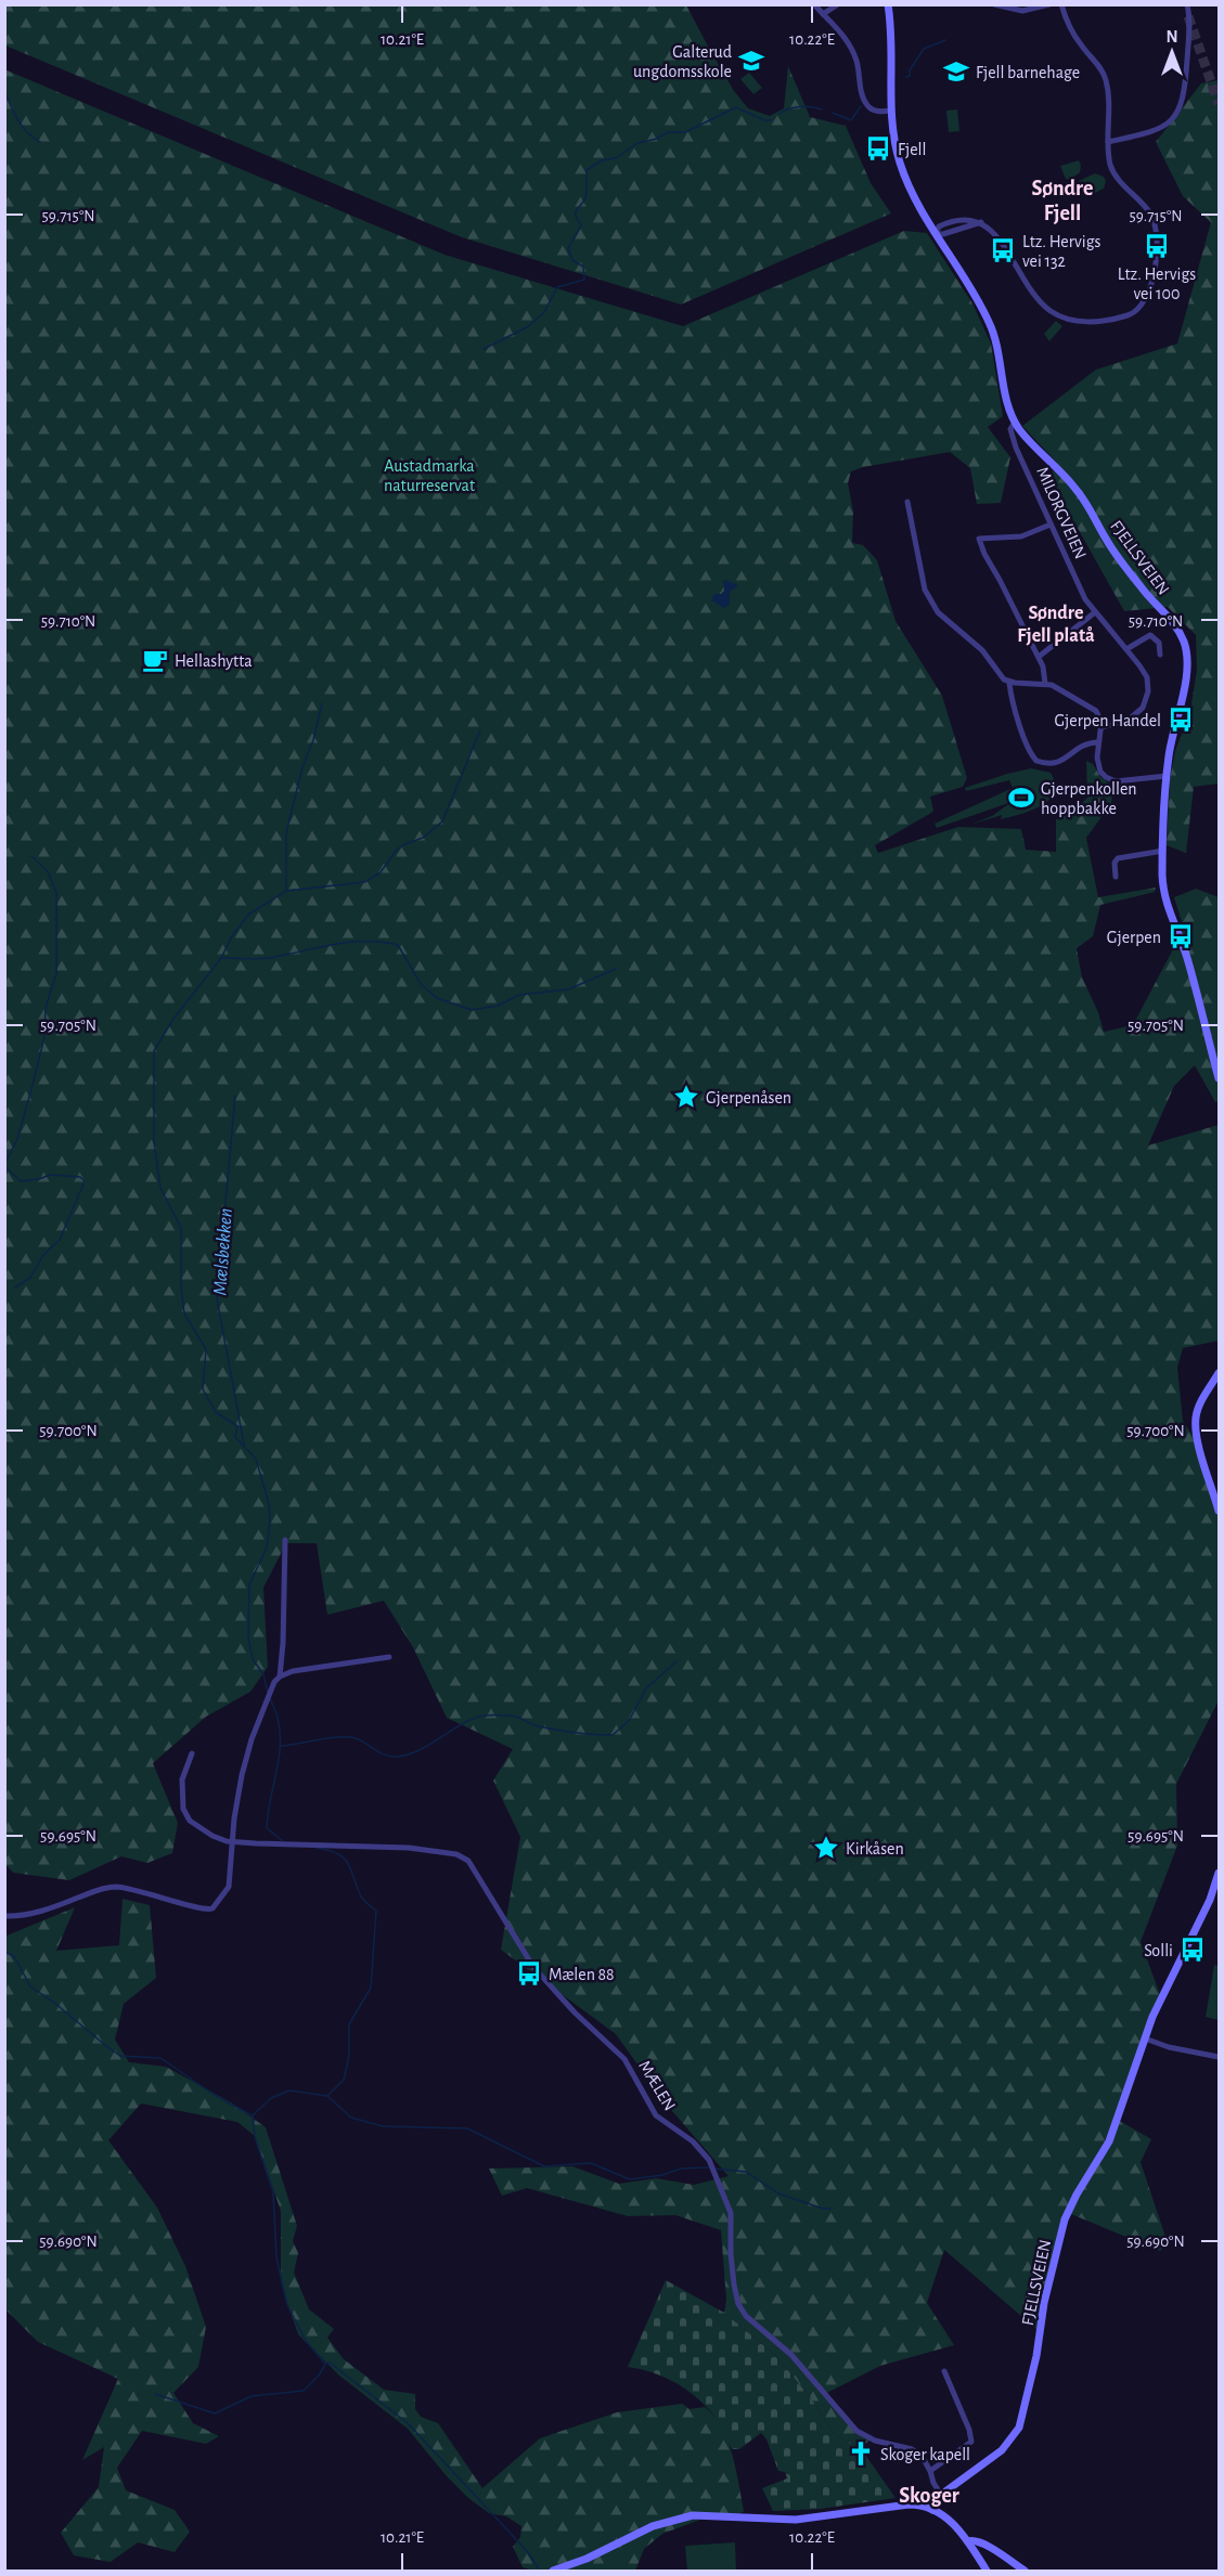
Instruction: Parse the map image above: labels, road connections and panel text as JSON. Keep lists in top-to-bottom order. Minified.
{"streets":{"main road":["FJELLSVEIEN"],"street":["MILORGVEIEN","MÆLEN"]},"crossings":[["MILORGVEIEN","FJELLSVEIEN"],["FJELLSVEIEN","MÆLEN"]],"districts":["Søndre Fjell","Søndre Fjell platå","Skoger"],"water":["Mælsbekken"],"parks":["Austadmarka naturreservat"],"places":{"school or university":["Galterud ungdomsskole","Fjell barnehage"],"bus stop":["Fjell","Ltz. Hervigs vei 100","Ltz. Hervigs vei 132","Gjerpen Handel","Gjerpen","Solli","Mælen 88"],"cafe":["Hellashytta"],"sports":["Gjerpenkollen hoppbakke"],"place":["Gjerpenåsen","Kirkåsen"],"church":["Skoger kapell"]},"north":"top","coordinates":["10.21°E","10.22°E","59.715°N","59.710°N","59.705°N","59.700°N","59.695°N","59.690°N"]}
